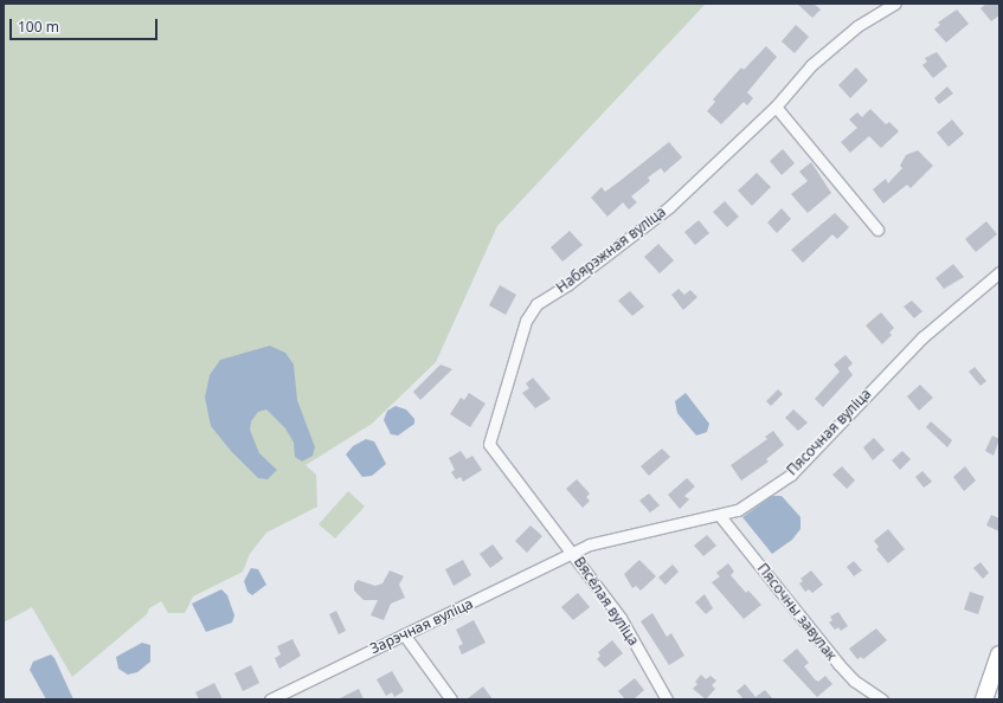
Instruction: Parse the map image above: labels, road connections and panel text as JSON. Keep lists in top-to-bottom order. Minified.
{"streets":{"street":["Набярэжная вуліца","Пясочная вуліца","Вясёлая вуліца","Пясочны завулак","Зарэчная вуліца"]},"crossings":[["Набярэжная вуліца","Пясочная вуліца"],["Набярэжная вуліца","Вясёлая вуліца"],["Набярэжная вуліца","Зарэчная вуліца"],["Пясочная вуліца","Вясёлая вуліца"],["Пясочная вуліца","Пясочны завулак"],["Пясочная вуліца","Зарэчная вуліца"],["Вясёлая вуліца","Зарэчная вуліца"]],"scale_bar":"100 m"}
